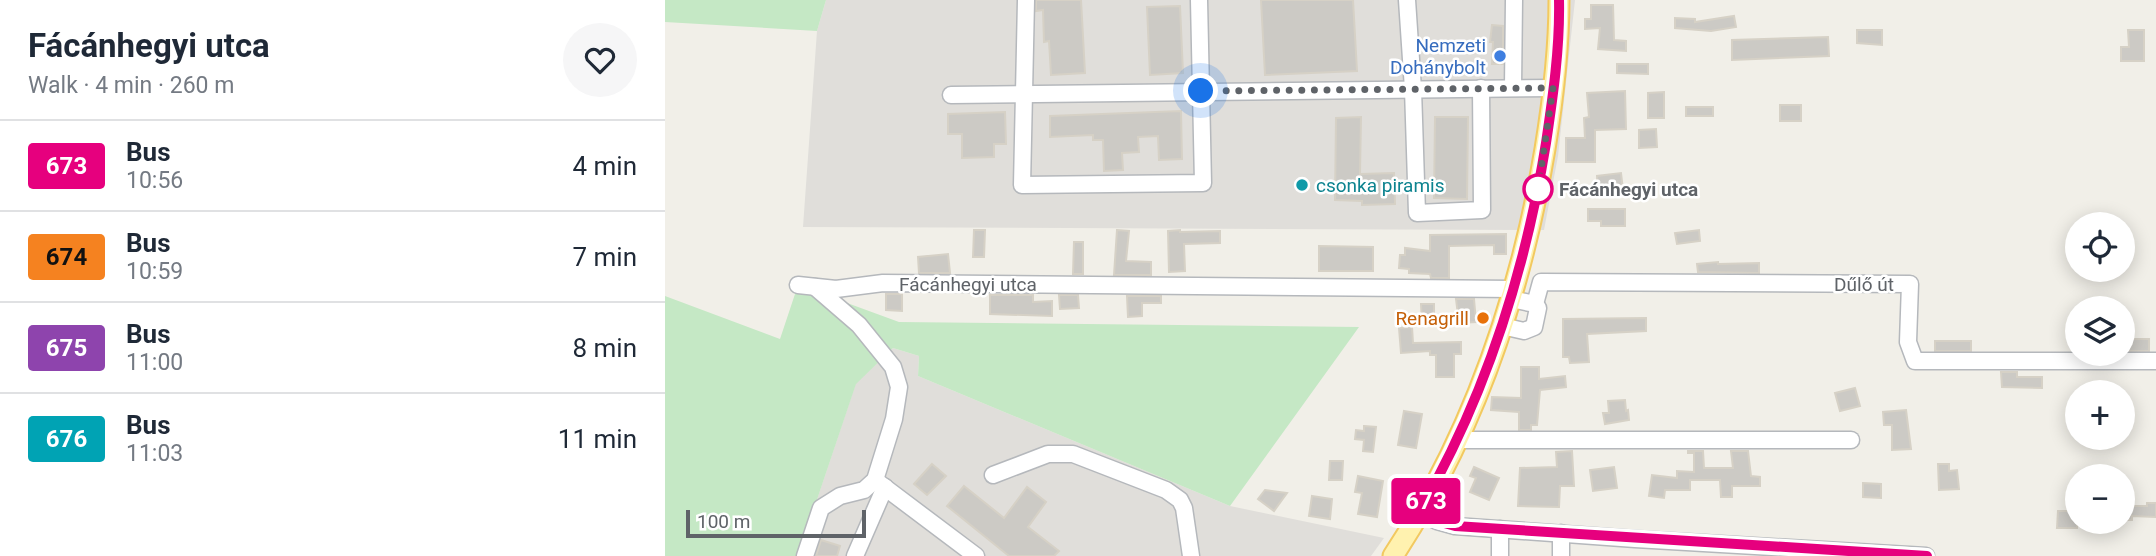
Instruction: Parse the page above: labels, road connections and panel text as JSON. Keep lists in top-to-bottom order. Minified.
{"streets":{"street":["Fácánhegyi utca","Dűlő út"]},"crossings":[["Fácánhegyi utca","Dűlő út"]],"places":["Nemzeti Dohánybolt","csonka piramis","Fácánhegyi utca","Renagrill"],"lines":["bus line 673"],"scale_bar":"100 m","page":{"heading":["Fácánhegyi utca","Walk · 4 min · 260 m"],"on_map":"673","list":[{"mark":"673","name":"Bus","note":"10:56","value":"4 min"},{"mark":"674","name":"Bus","note":"10:59","value":"7 min"},{"mark":"675","name":"Bus","note":"11:00","value":"8 min"},{"mark":"676","name":"Bus","note":"11:03","value":"11 min"}],"map_buttons":["+","−"],"scale":"100 m"}}
